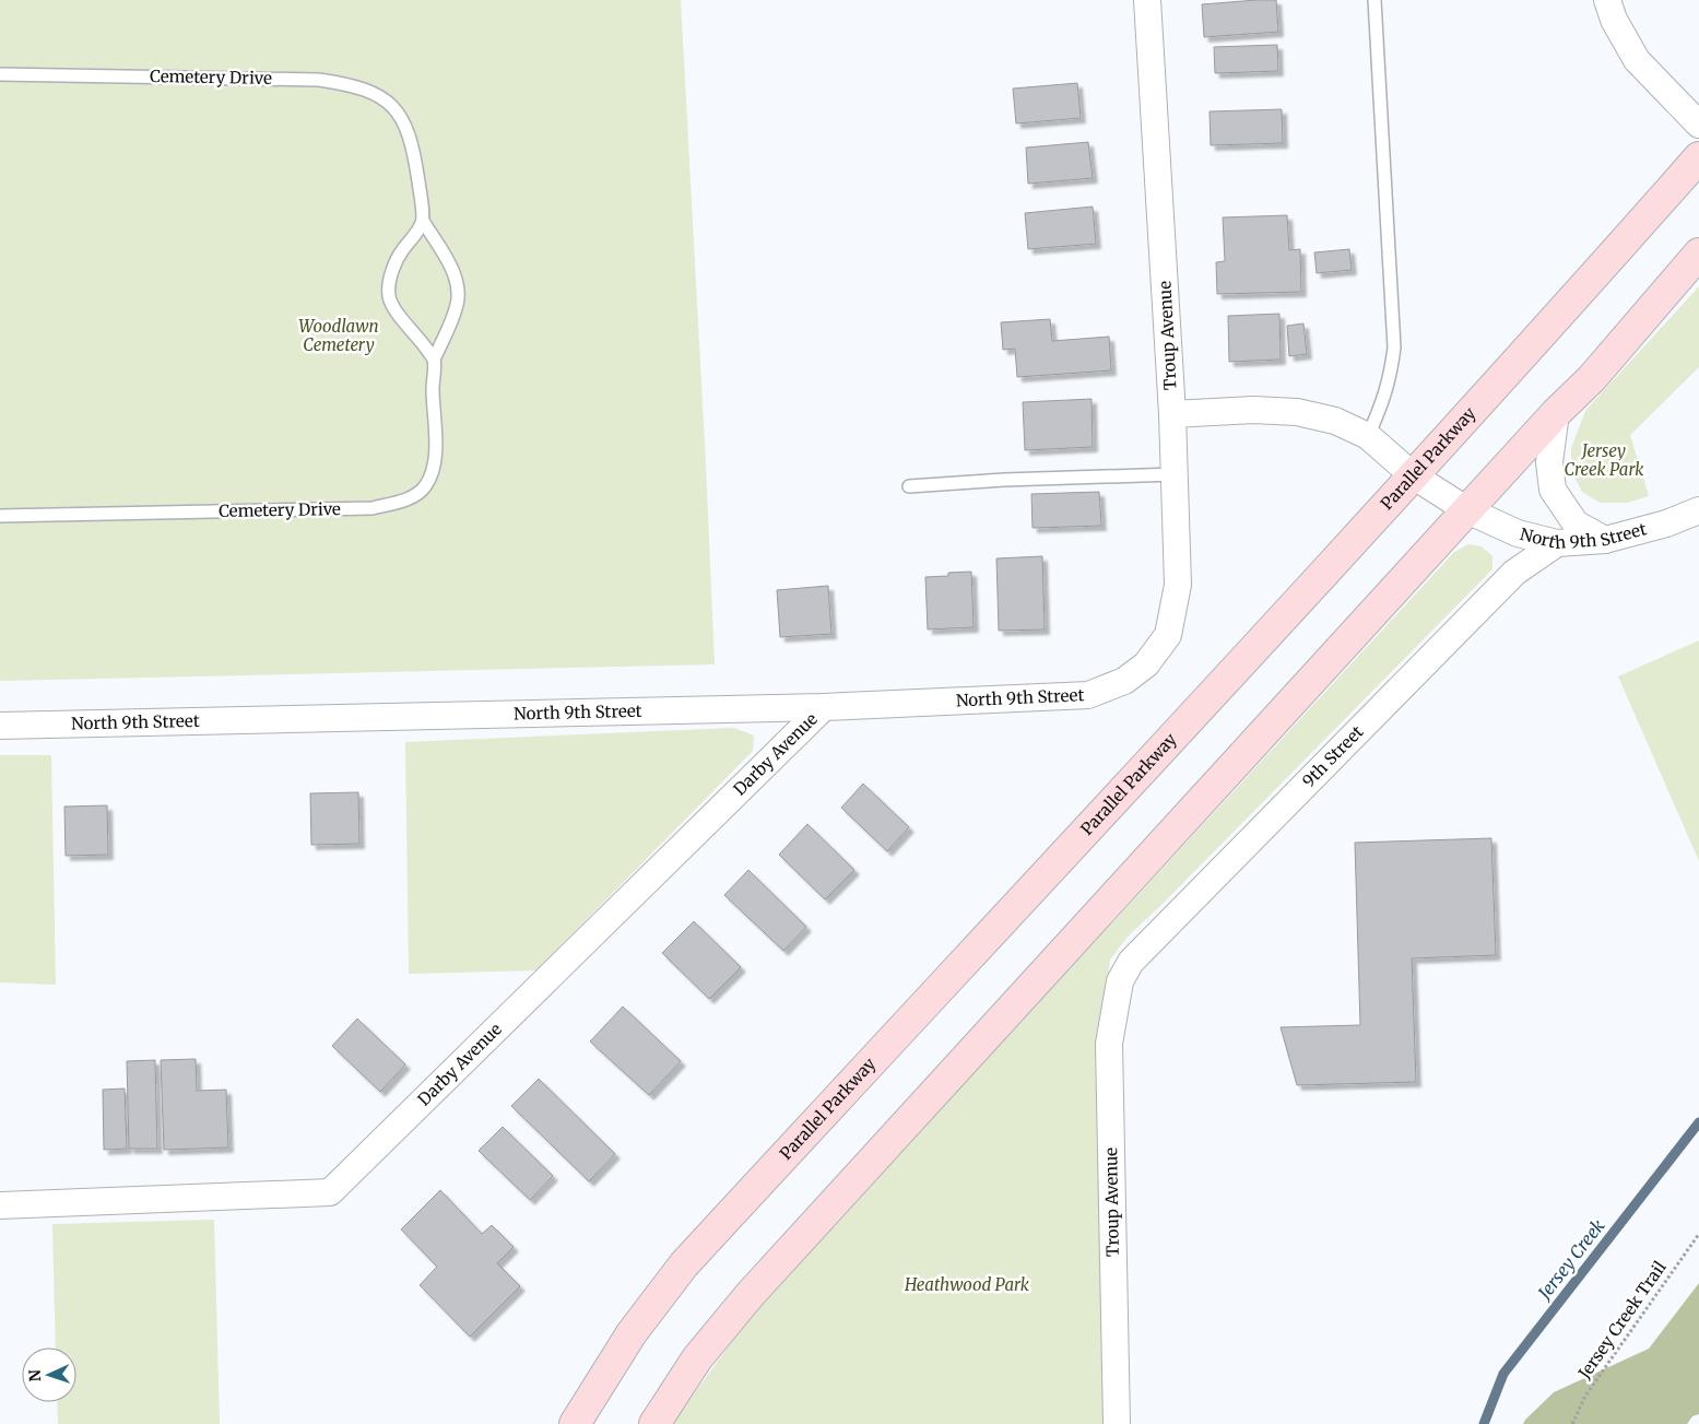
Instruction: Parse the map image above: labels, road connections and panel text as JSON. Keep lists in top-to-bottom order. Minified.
{"streets":{"main road":["Parallel Parkway"],"street":["Troup Avenue","North 9th Street","Darby Avenue","9th Street"],"lane":["Cemetery Drive"],"path":["Jersey Creek Trail"]},"crossings":[["Troup Avenue","North 9th Street"],["Troup Avenue","9th Street"],["North 9th Street","Darby Avenue"],["North 9th Street","9th Street"]],"water":["Jersey Creek"],"parks":["Woodlawn Cemetery","Jersey Creek Park","Heathwood Park"],"north":"left"}
